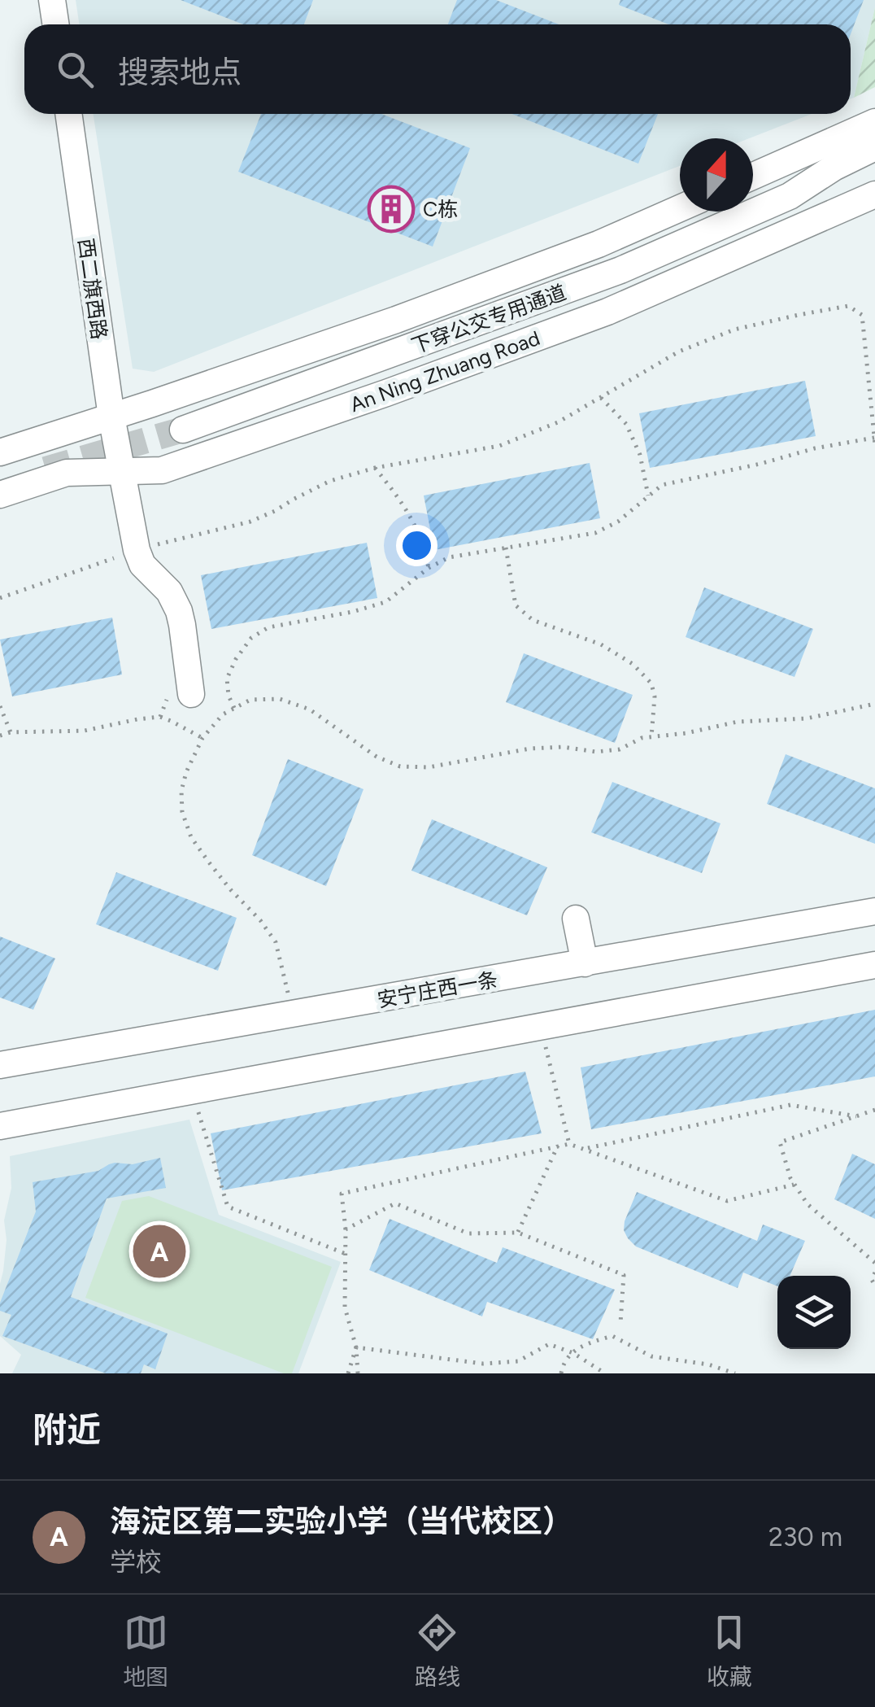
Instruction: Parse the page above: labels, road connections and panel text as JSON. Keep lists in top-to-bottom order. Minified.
{"streets":{"street":["西二旗西路","下穿公交专用通道","An Ning Zhuang Road","安宁庄西一条"]},"crossings":[["西二旗西路","An Ning Zhuang Road"]],"places":{"building":["C栋"]},"north":"top","page":{"search":"搜索地点","pins":"A","heading":"附近","list":[{"mark":"A","name":"海淀区第二实验小学（当代校区）","note":"学校","value":"230 m"}],"nav":["地图","路线","收藏"]}}
